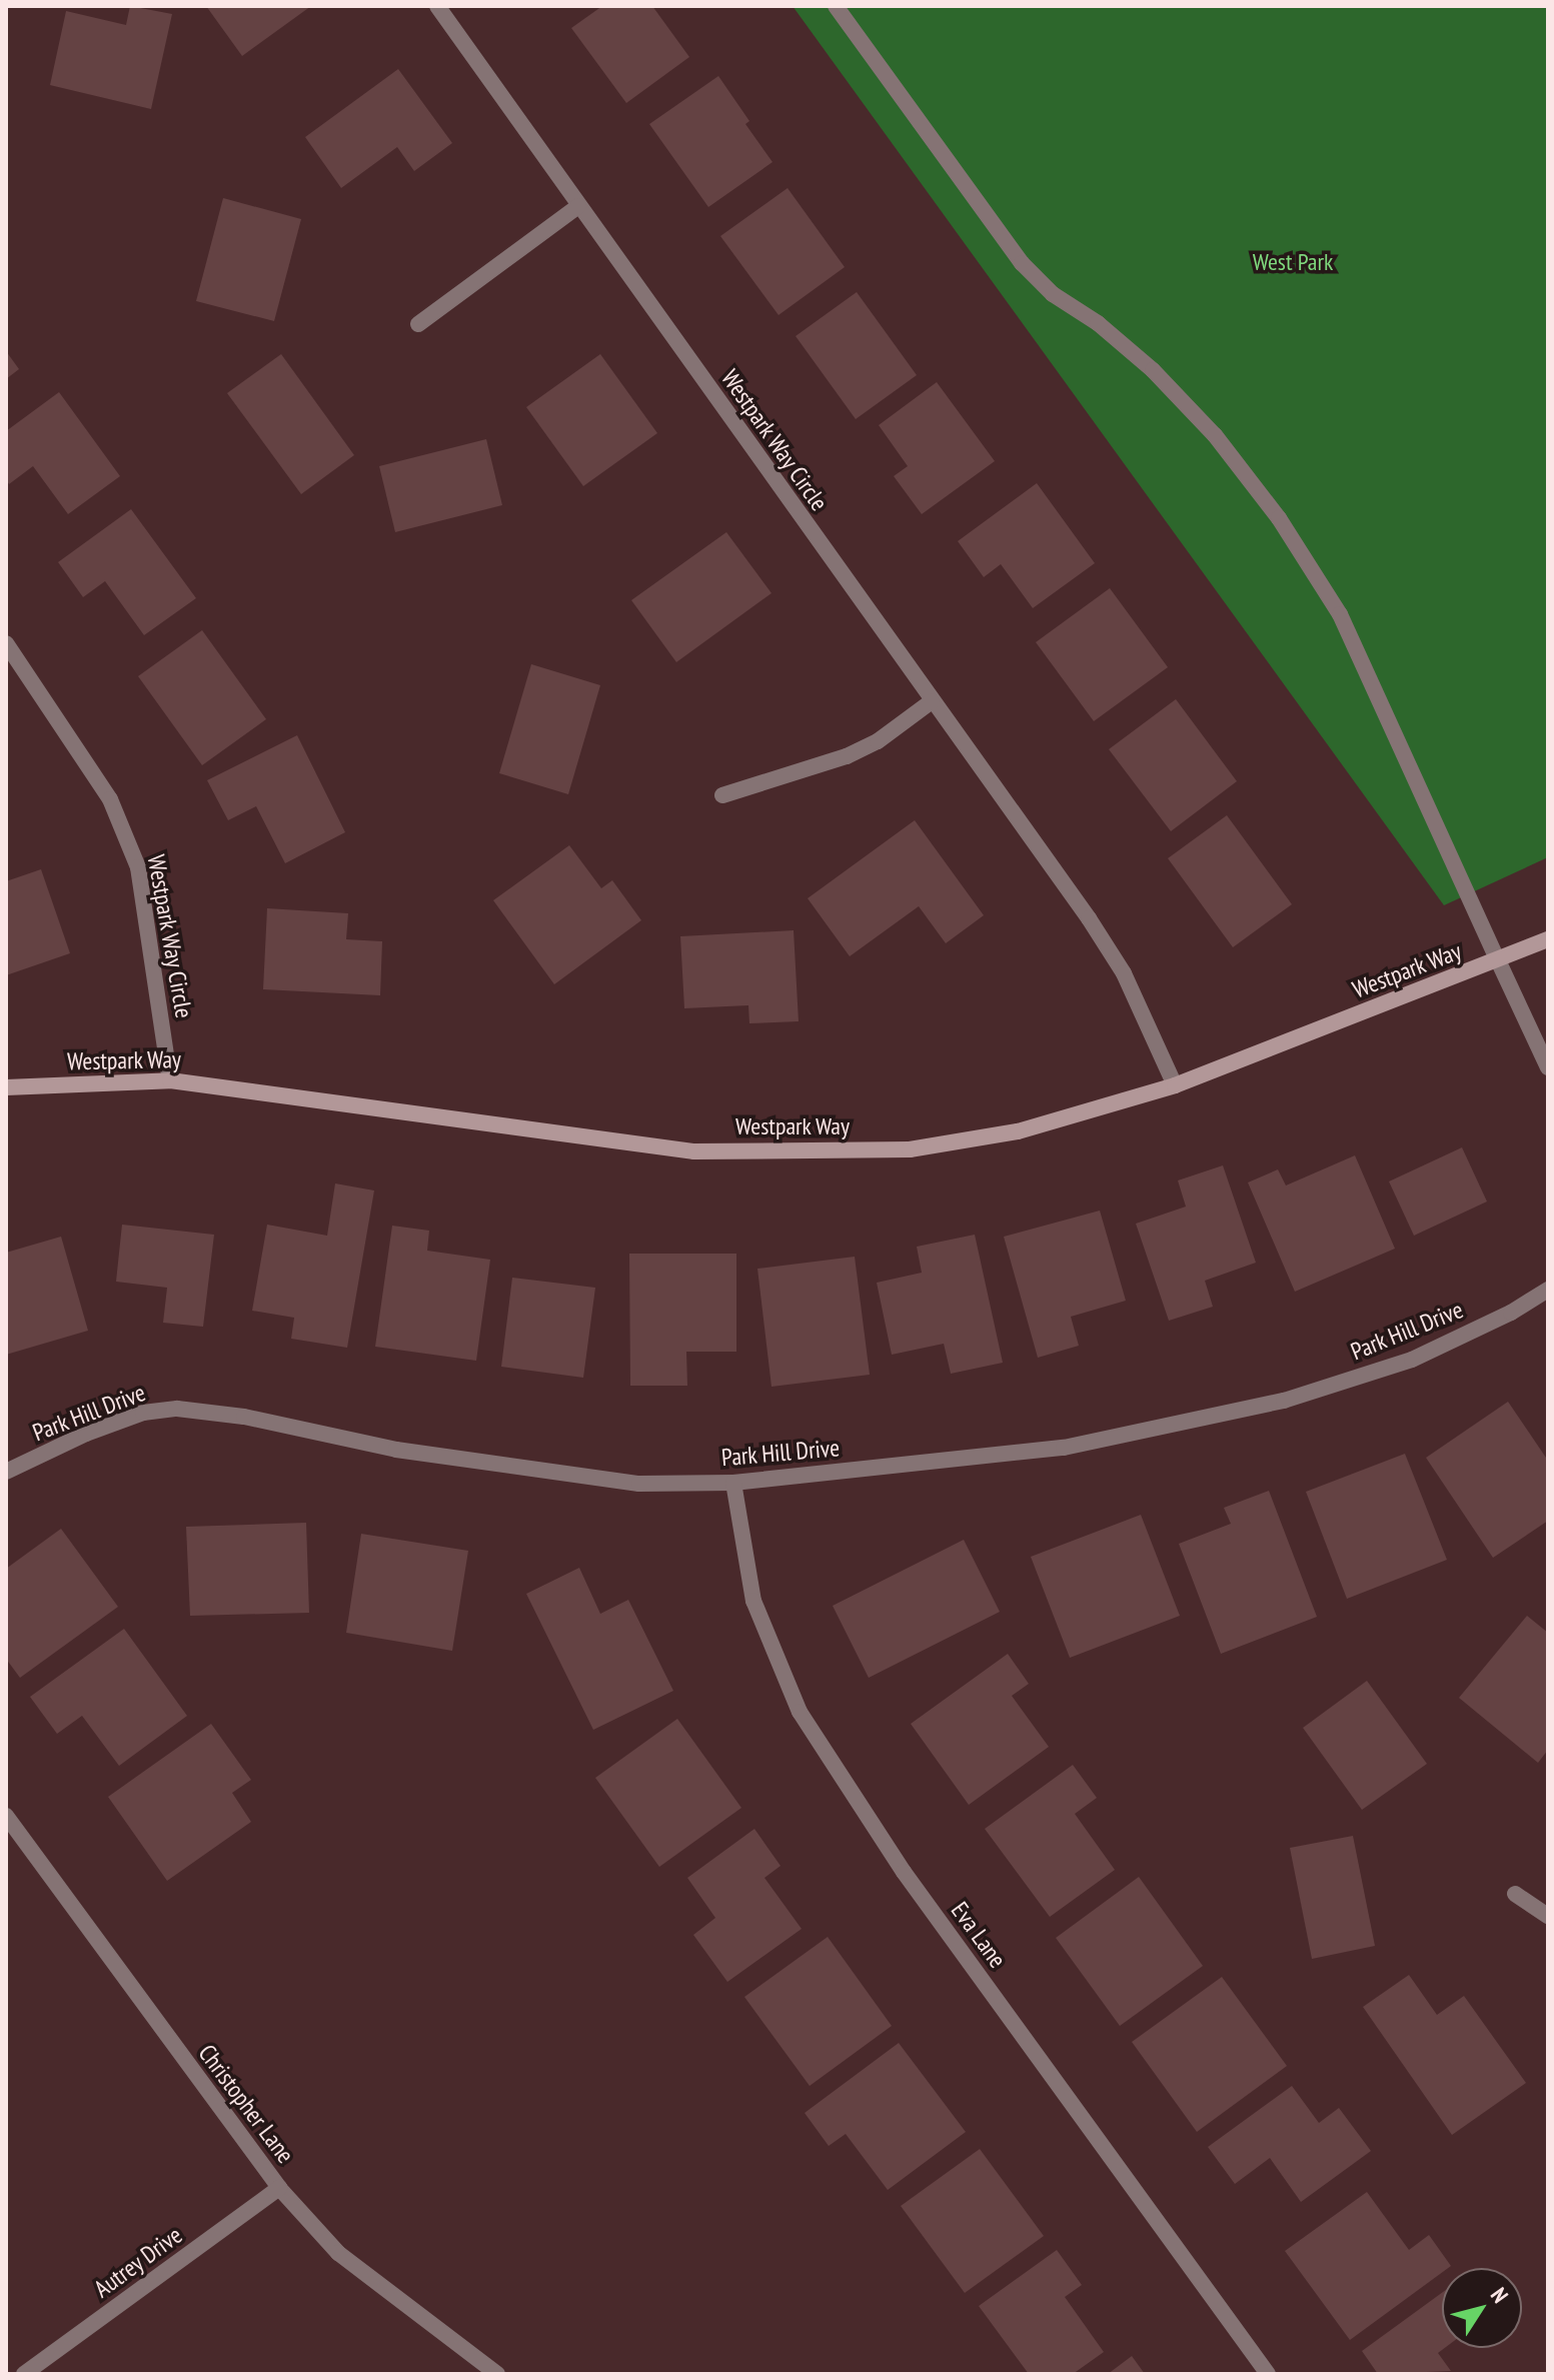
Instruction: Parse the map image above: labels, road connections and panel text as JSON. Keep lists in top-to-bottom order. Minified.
{"streets":{"main road":["Westpark Way"],"street":["Westpark Way Circle","Park Hill Drive","Eva Lane","Christopher Lane","Autrey Drive"]},"crossings":[["Westpark Way Circle","Westpark Way"],["Park Hill Drive","Eva Lane"],["Christopher Lane","Autrey Drive"]],"parks":["West Park"],"north":"top right"}
